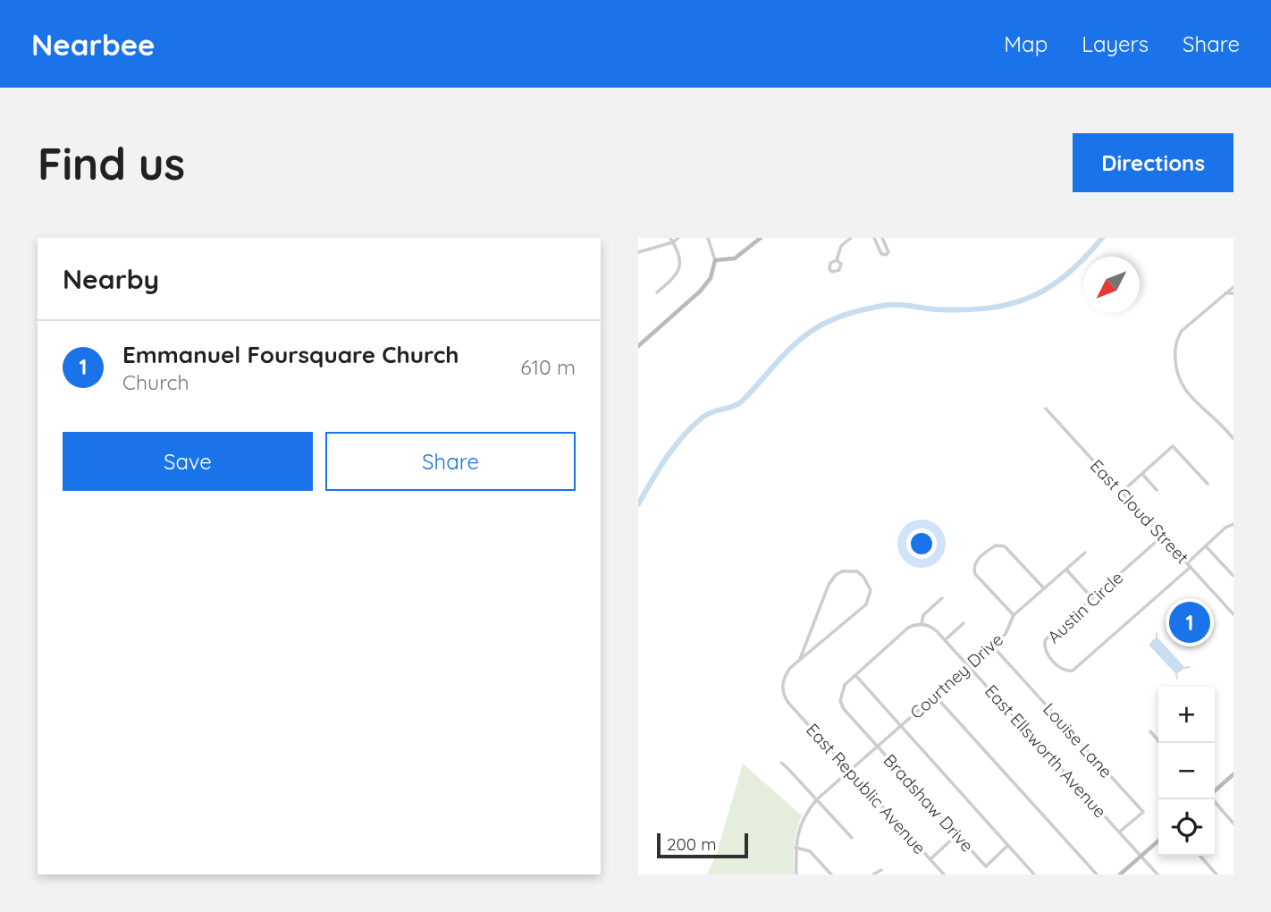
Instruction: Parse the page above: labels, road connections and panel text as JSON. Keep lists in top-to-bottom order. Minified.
{"streets":{"street":["East Cloud Street","Austin Circle","Courtney Drive","Louise Lane","East Ellsworth Avenue","East Republic Avenue","Bradshaw Drive"]},"crossings":[["East Cloud Street","Austin Circle"],["Courtney Drive","Louise Lane"],["Courtney Drive","East Ellsworth Avenue"],["Courtney Drive","East Republic Avenue"],["Courtney Drive","Bradshaw Drive"],["Louise Lane","East Ellsworth Avenue"]],"scale_bar":"200 m","north":"bottom left","page":{"header":"Nearbee","nav":["Map","Layers","Share"],"buttons":["Directions",["Save","Share"]],"title":"Find us","heading":"Nearby","list":[{"mark":"1","name":"Emmanuel Foursquare Church","note":"Church","value":"610 m"}],"pins":"1","map_buttons":["+","−"],"scale":"200 m"}}
